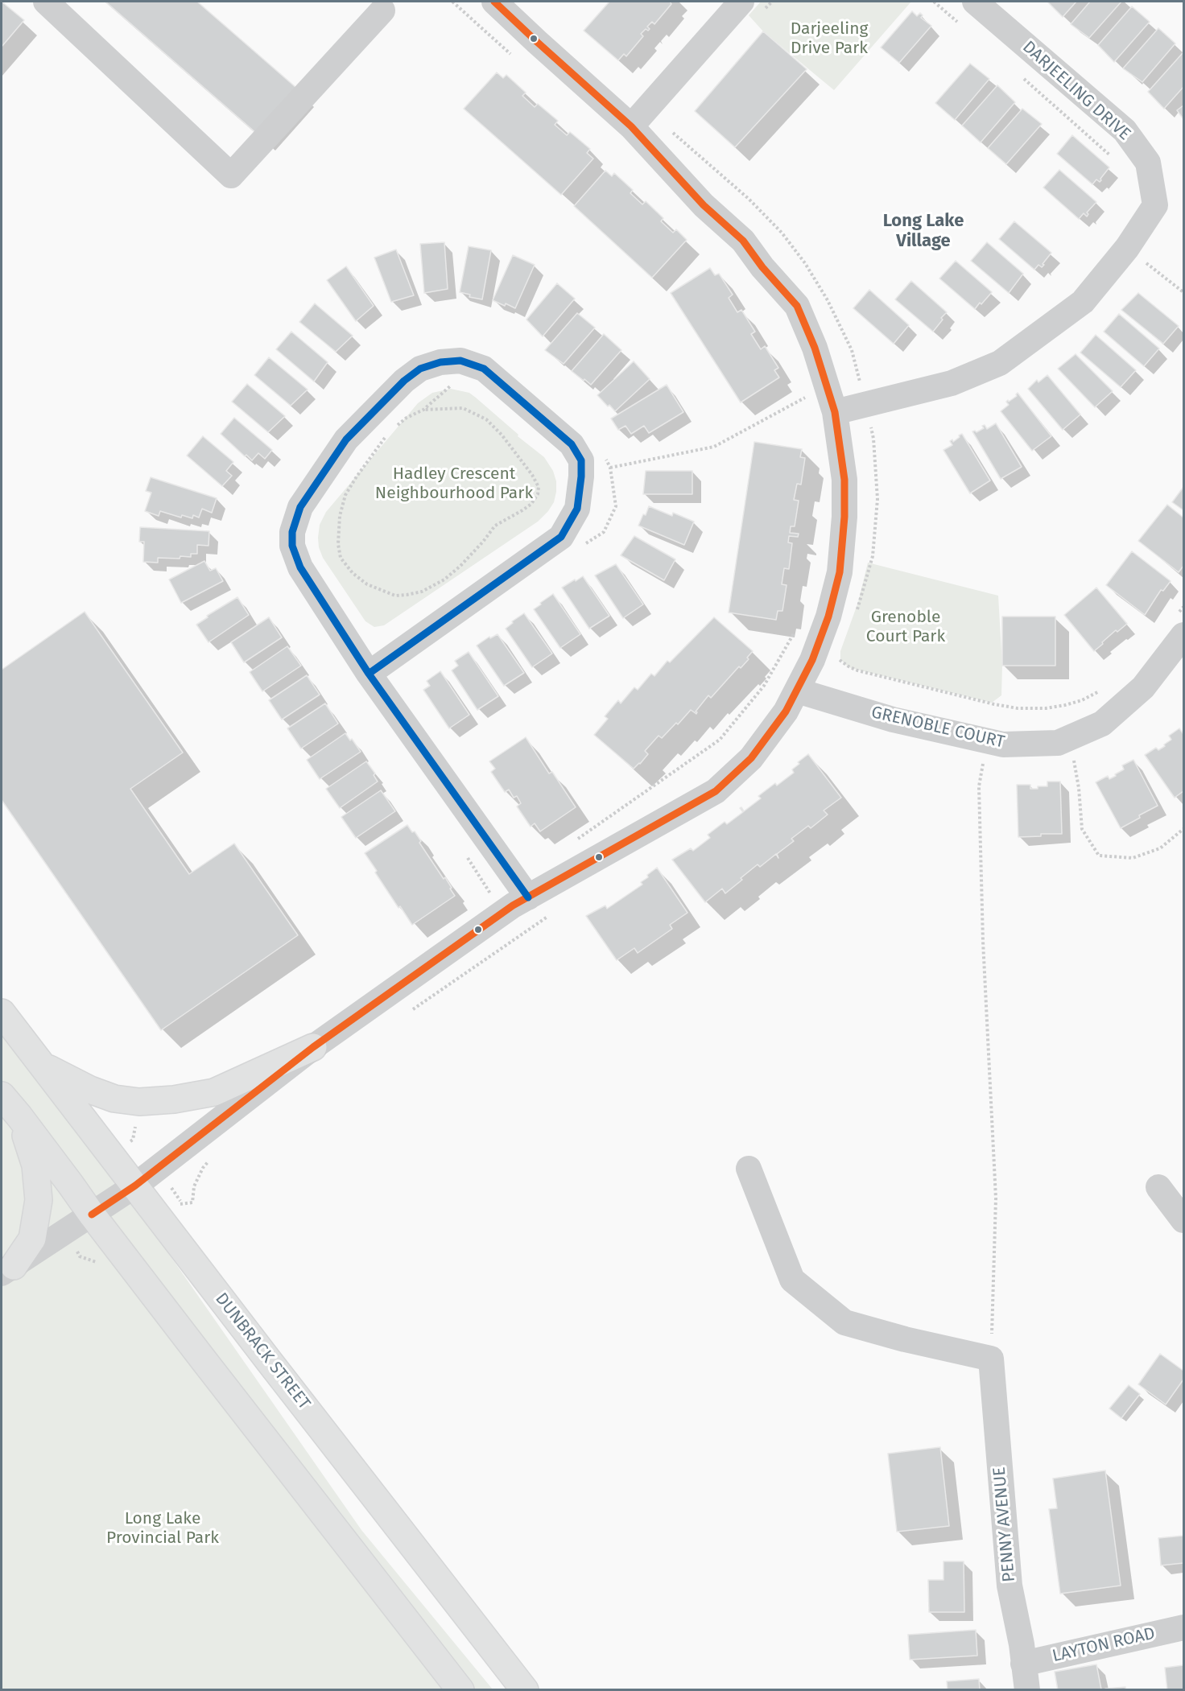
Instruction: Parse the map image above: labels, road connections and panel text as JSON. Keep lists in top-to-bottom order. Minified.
{"streets":{"main road":["DUNBRACK STREET"],"street":["DARJEELING DRIVE","GRENOBLE COURT","PENNY AVENUE","LAYTON ROAD"]},"crossings":[["PENNY AVENUE","LAYTON ROAD"]],"districts":["Long Lake Village"],"parks":["Darjeeling Drive Park","Hadley Crescent Neighbourhood Park","Grenoble Court Park","Long Lake Provincial Park"]}
